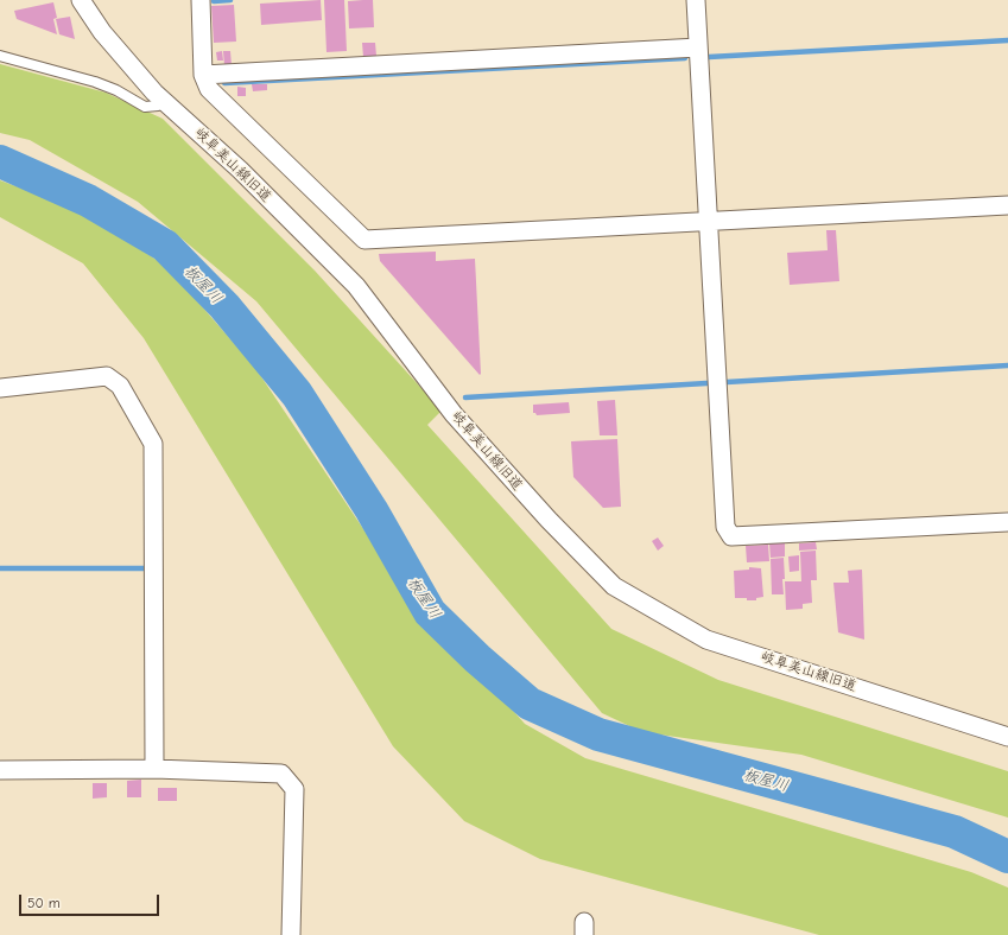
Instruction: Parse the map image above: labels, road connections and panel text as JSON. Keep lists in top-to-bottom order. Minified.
{"streets":{"street":["岐阜美山線旧道"]},"water":["板屋川"],"scale_bar":"50 m"}
